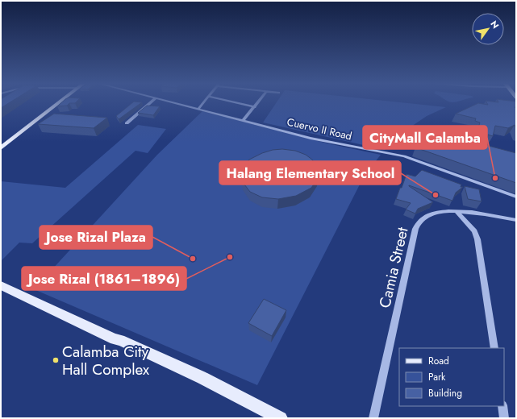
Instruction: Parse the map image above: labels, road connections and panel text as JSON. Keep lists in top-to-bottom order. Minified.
{"streets":{"street":["Cuervo II Road","Camia Street"]},"places":["CityMall Calamba","Halang Elementary School","Jose Rizal (1861–1896)","Jose Rizal Plaza","Calamba City Hall Complex"],"legend":["Road","Park","Building"],"north":"top right"}
